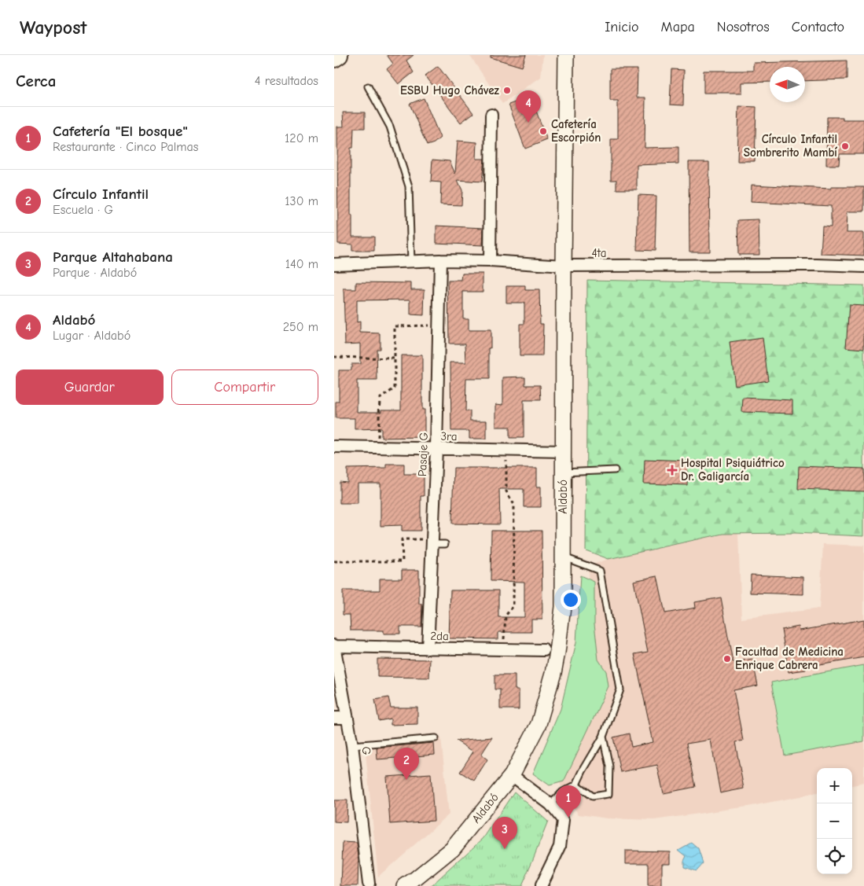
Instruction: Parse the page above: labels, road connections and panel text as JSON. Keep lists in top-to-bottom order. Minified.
{"streets":{"main road":["Aldabó"],"street":["4ta","3ra","Pasaje G","2da","G"]},"crossings":[["4ta","Pasaje G"],["4ta","Aldabó"],["3ra","Pasaje G"],["3ra","Aldabó"],["Pasaje G","2da"],["2da","G"]],"places":{"other":["ESBU Hugo Chávez","Cafetería Escorpión","Círculo Infantil Sombrerito Mambí","Facultad de Medicina Enrique Cabrera"],"health":["Hospital Psiquiátrico Dr. Galigarcía"]},"north":"left","page":{"header":"Waypost","nav":["Inicio","Mapa","Nosotros","Contacto"],"heading":["Cerca","4 resultados"],"pins":["4","2","1","3"],"list":[{"mark":"1","name":"Cafetería \"El bosque\"","note":"Restaurante · Cinco Palmas","value":"120 m"},{"mark":"2","name":"Círculo Infantil","note":"Escuela · G","value":"130 m"},{"mark":"3","name":"Parque Altahabana","note":"Parque · Aldabó","value":"140 m"},{"mark":"4","name":"Aldabó","note":"Lugar · Aldabó","value":"250 m"}],"buttons":["Guardar","Compartir"],"map_buttons":["+","−"]}}
